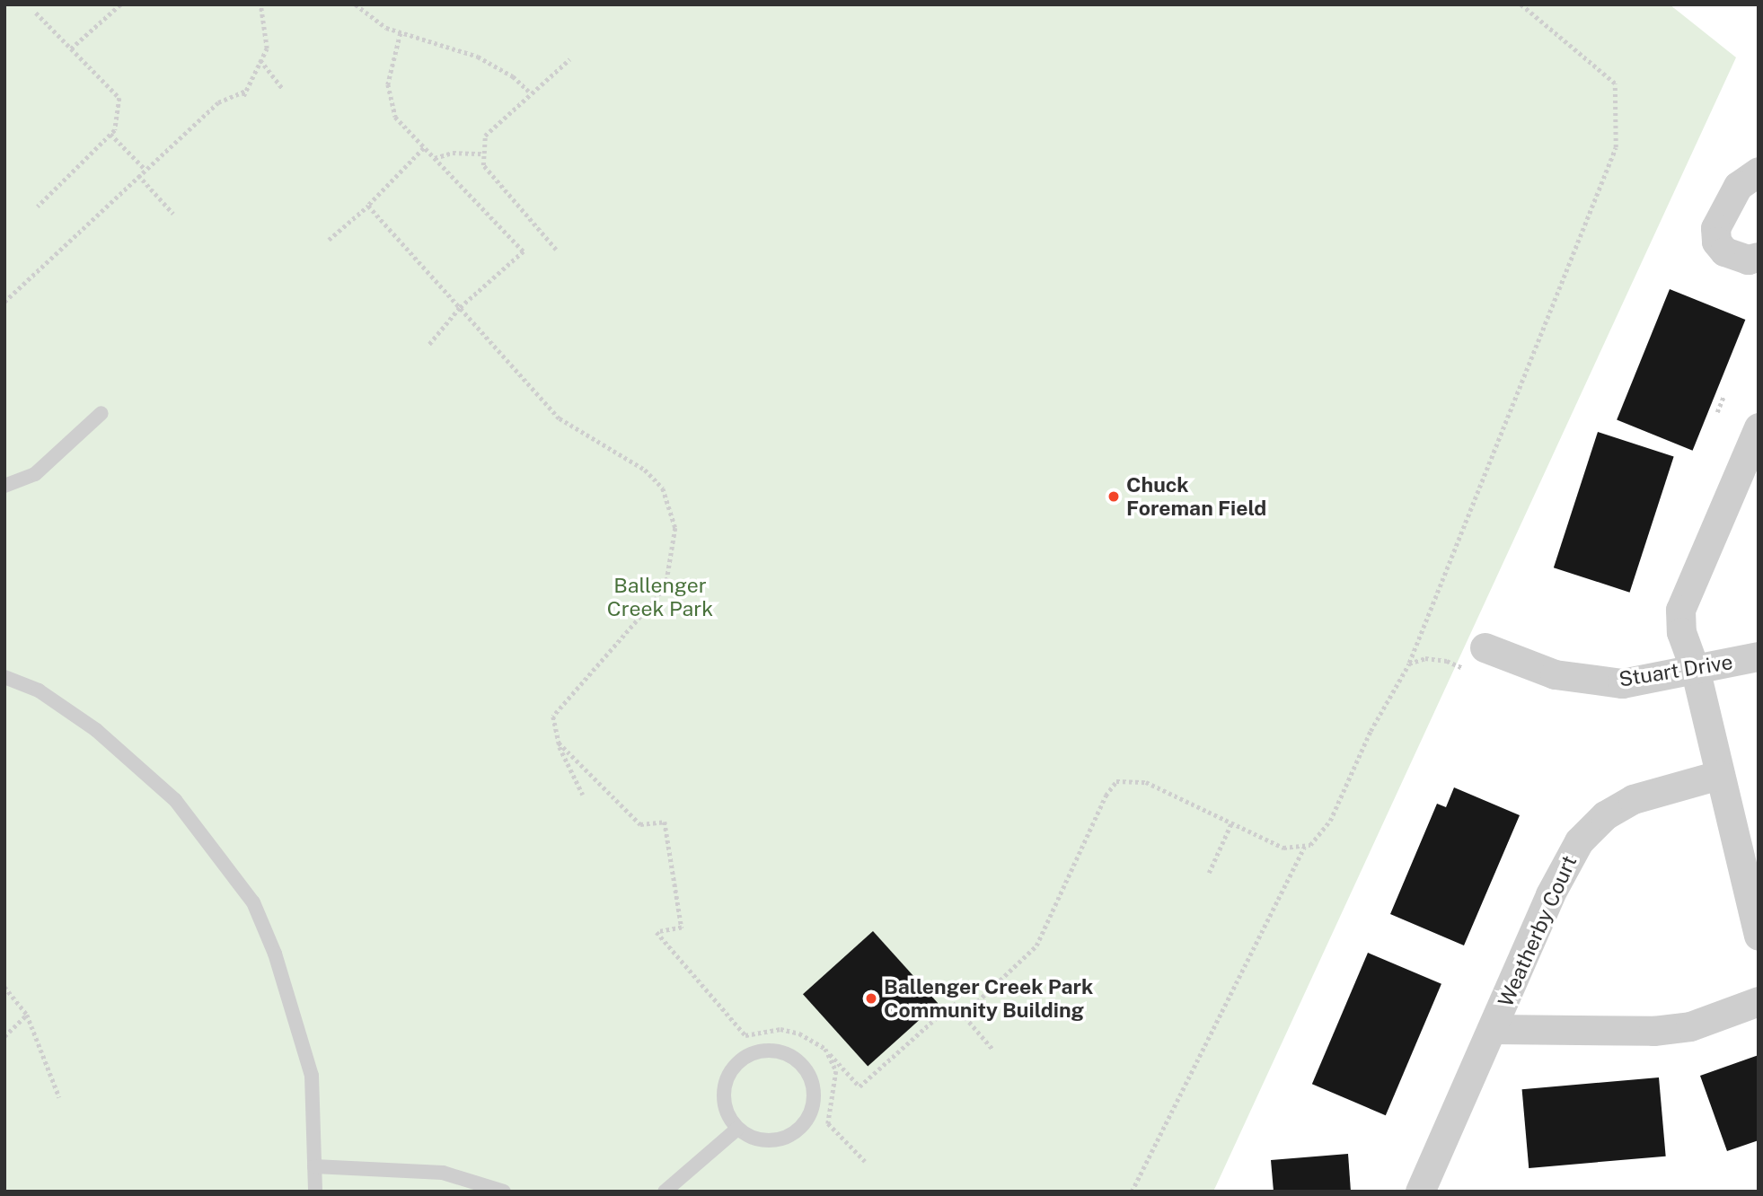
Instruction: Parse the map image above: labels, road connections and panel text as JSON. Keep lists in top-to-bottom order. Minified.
{"streets":{"street":["Stuart Drive","Weatherby Court"]},"parks":["Ballenger Creek Park"],"places":["Chuck Foreman Field","Ballenger Creek Park Community Building"]}
